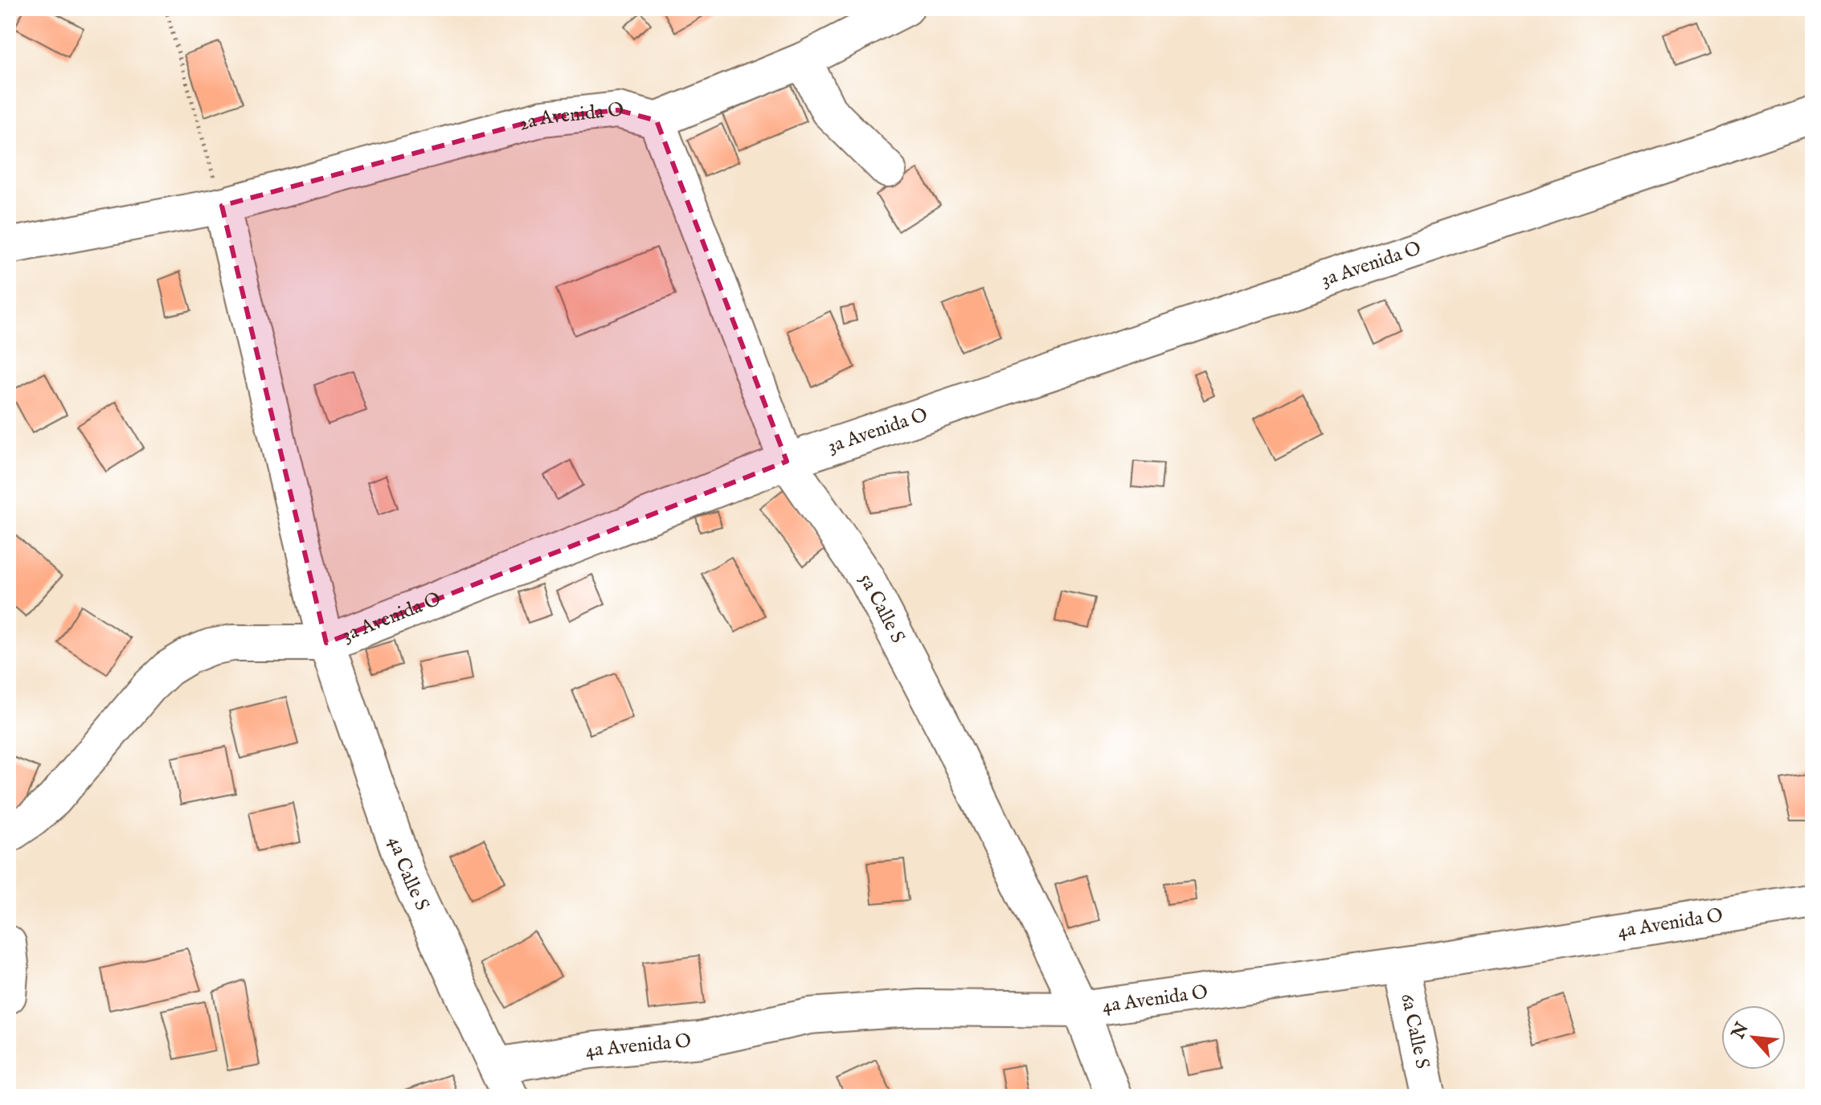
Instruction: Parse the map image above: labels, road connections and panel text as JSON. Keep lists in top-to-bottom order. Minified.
{"streets":{"street":["2a Avenida O","3a Avenida O","5a Calle S","4a Calle S","4a Avenida O","6a Calle S"]},"crossings":[["2a Avenida O","5a Calle S"],["2a Avenida O","4a Calle S"],["3a Avenida O","5a Calle S"],["3a Avenida O","4a Calle S"],["5a Calle S","4a Avenida O"],["4a Calle S","4a Avenida O"],["4a Avenida O","6a Calle S"]],"north":"top left"}
